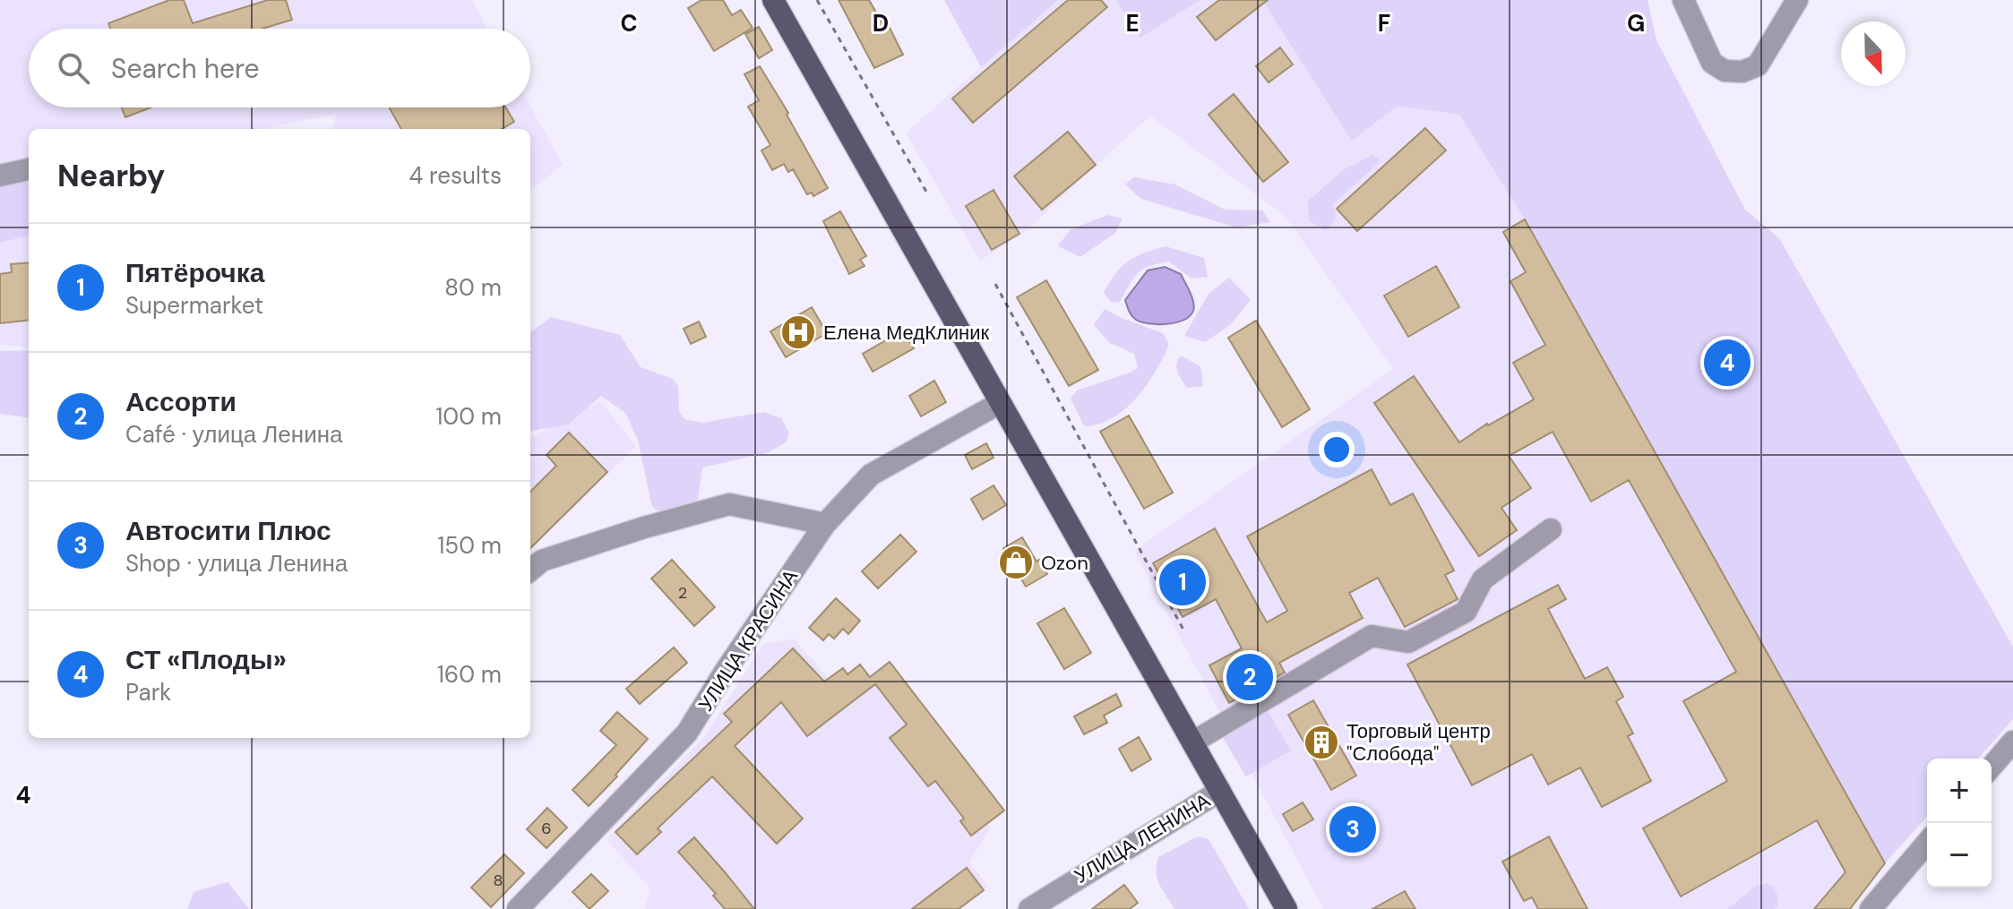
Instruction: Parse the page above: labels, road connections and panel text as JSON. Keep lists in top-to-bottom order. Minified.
{"streets":{"street":["УЛИЦА КРАСИНА","УЛИЦА ЛЕНИНА"]},"places":{"hospital":["Елена МедКлиник"],"shop":["Ozon"],"building":["Торговый центр \"Слобода\""]},"house_numbers":["2","6","8"],"north":"bottom","page":{"search":"Search here","heading":["Nearby","4 results"],"list":[{"mark":"1","name":"Пятёрочка","note":"Supermarket","value":"80 m"},{"mark":"2","name":"Ассорти","note":"Café · улица Ленина","value":"100 m"},{"mark":"3","name":"Автосити Плюс","note":"Shop · улица Ленина","value":"150 m"},{"mark":"4","name":"СТ «Плоды»","note":"Park","value":"160 m"}],"pins":["4","1","2","3"],"map_buttons":["+","−"]},"grid":{"columns":["C","D","E","F","G"],"rows":["4"]}}
